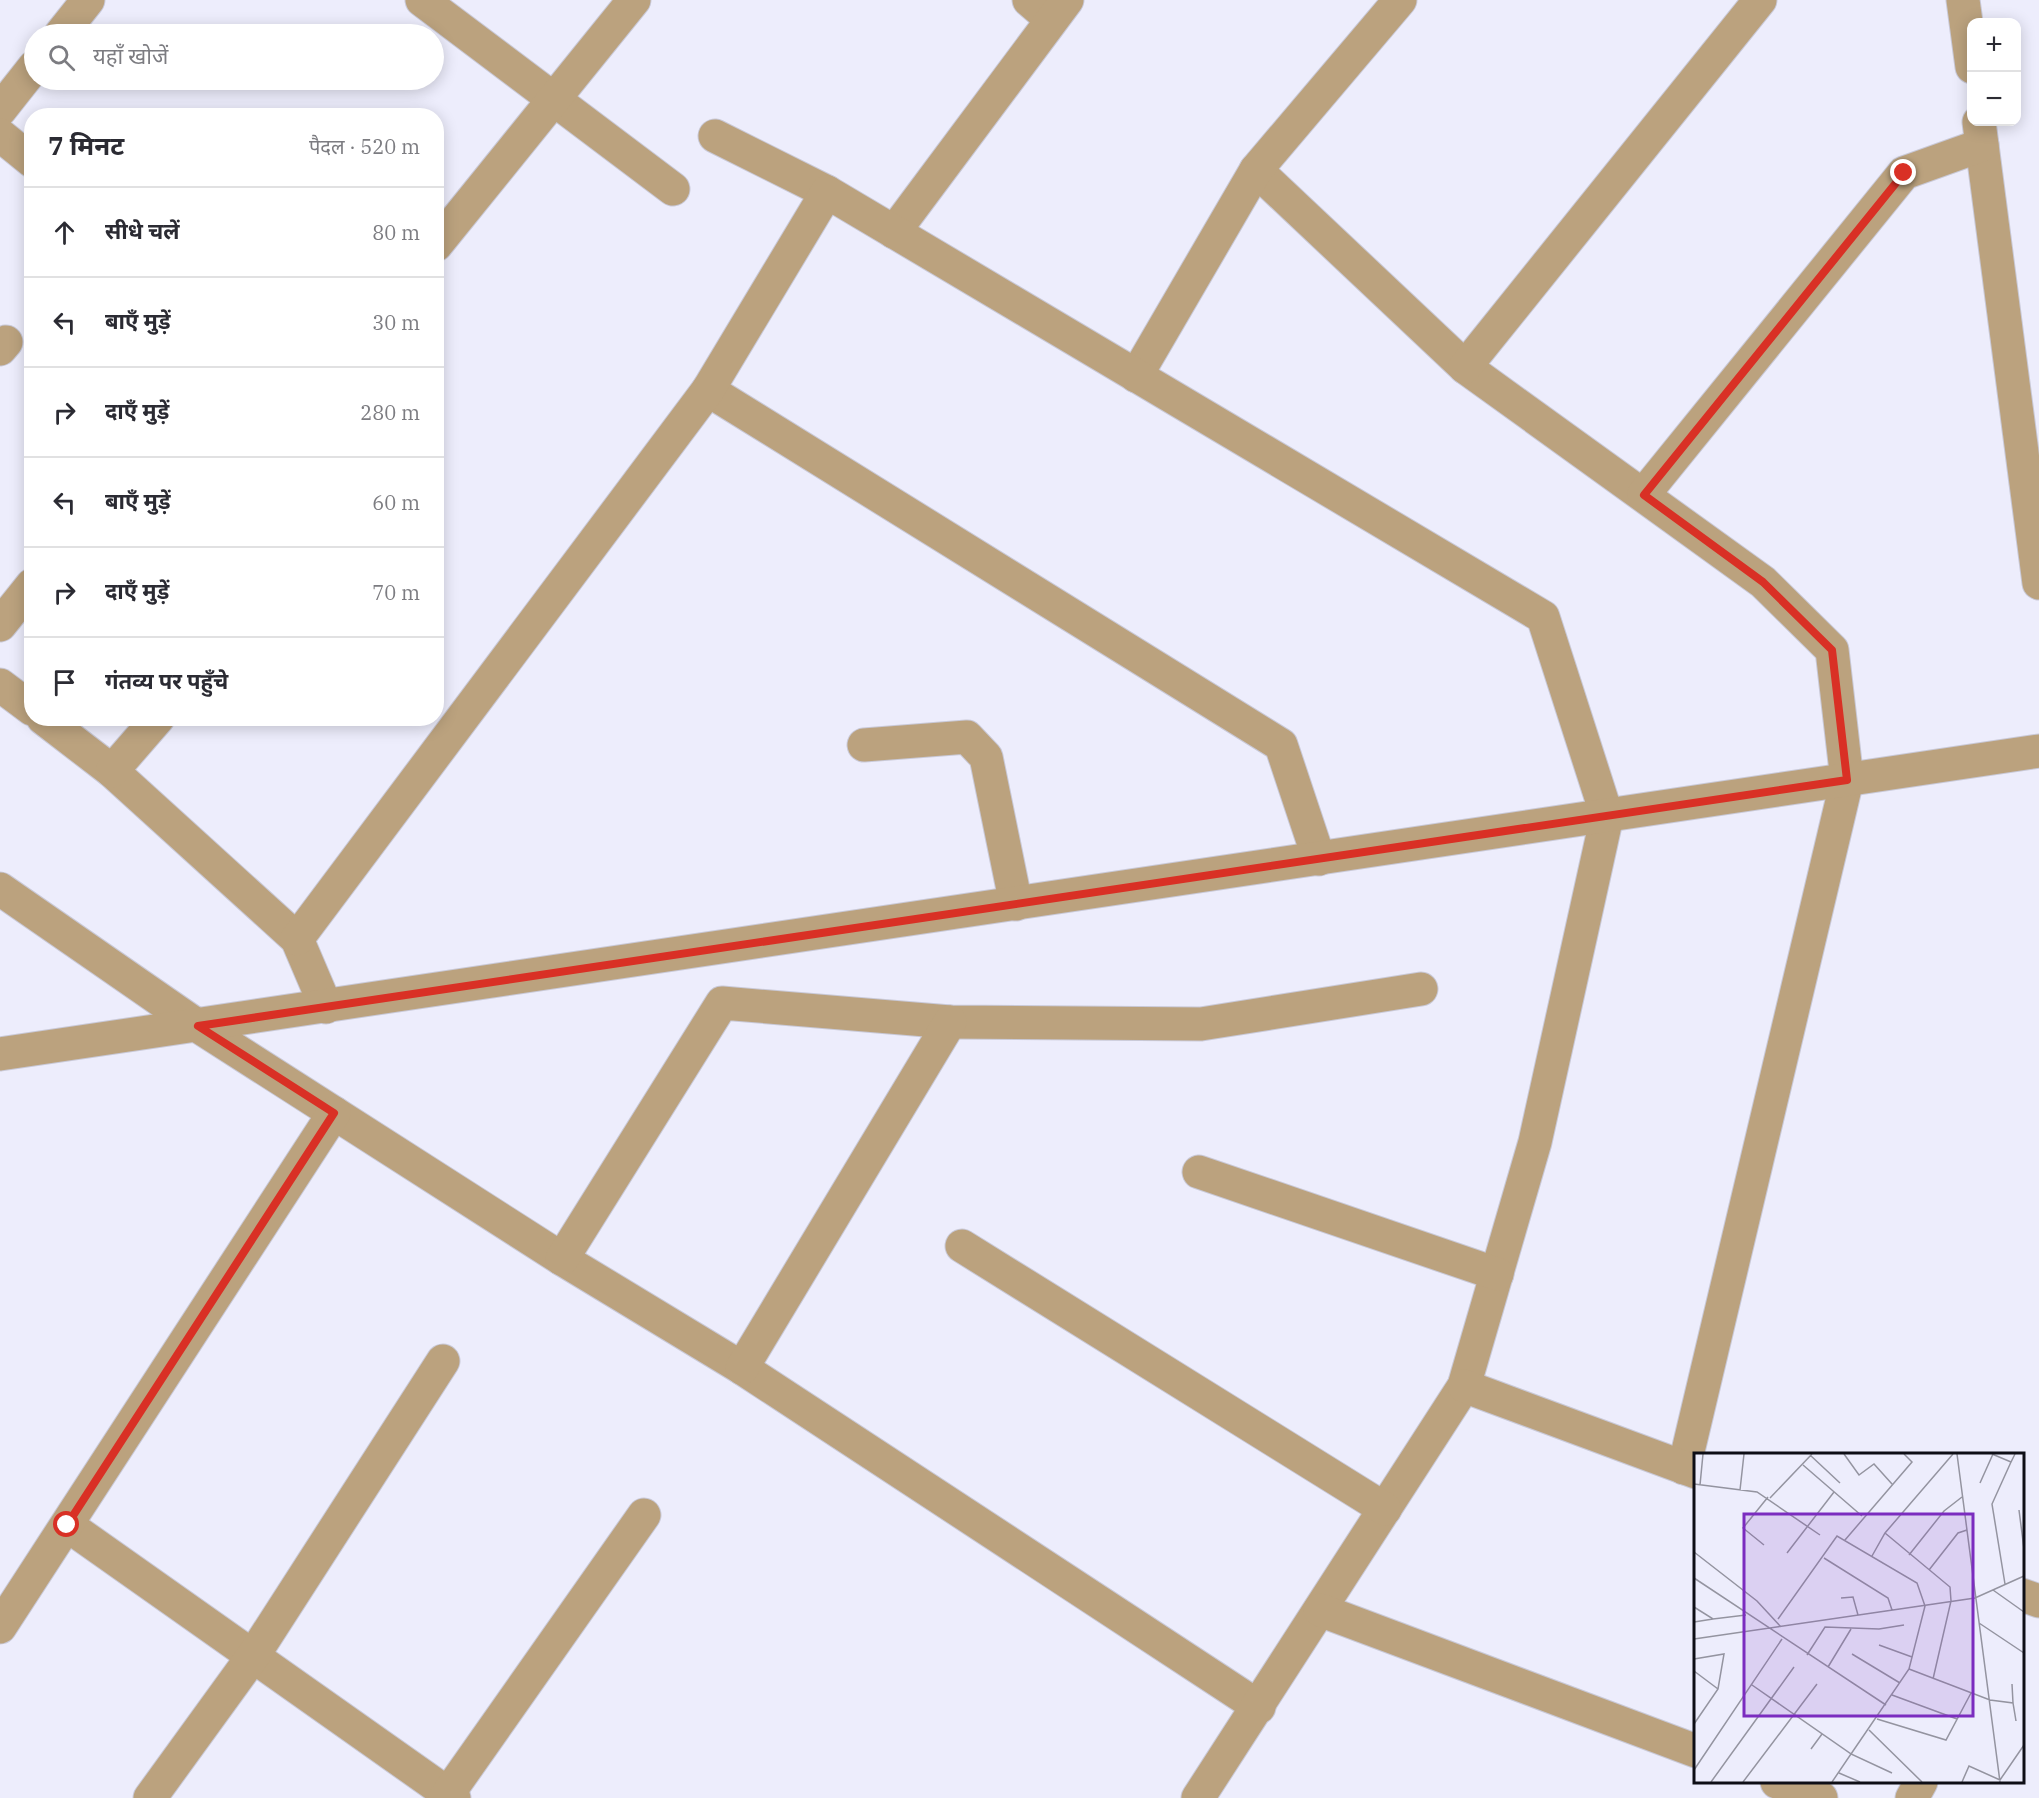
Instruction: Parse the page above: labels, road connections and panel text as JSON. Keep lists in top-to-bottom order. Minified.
{"page":{"map_buttons":["+","−"],"search":"यहाँ खोजें","heading":["7 मिनट","पैदल · 520 m"],"list":[["सीधे चलें","80 m"],["बाएँ मुड़ें","30 m"],["दाएँ मुड़ें","280 m"],["बाएँ मुड़ें","60 m"],["दाएँ मुड़ें","70 m"],"गंतव्य पर पहुँचे"]}}
